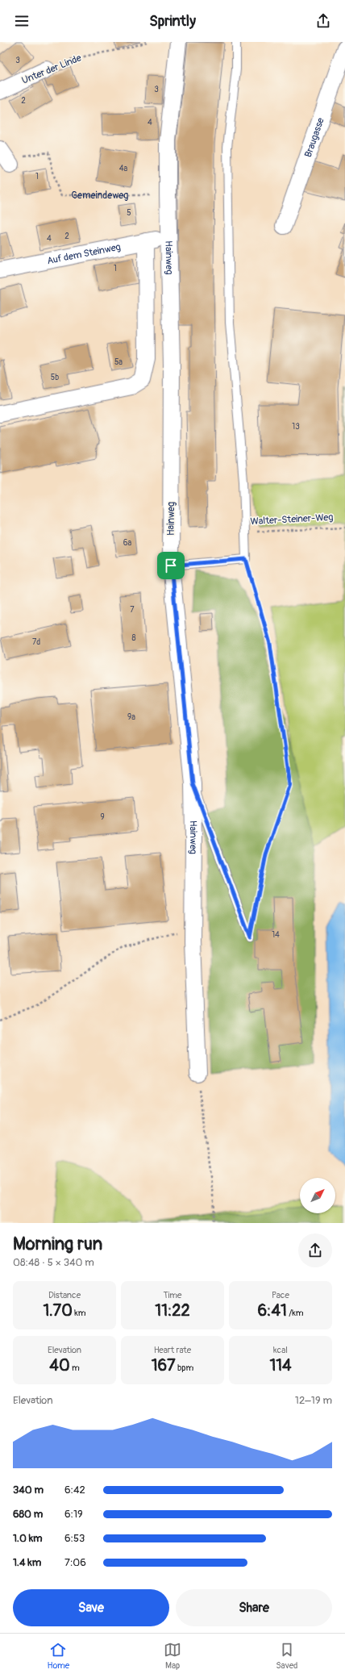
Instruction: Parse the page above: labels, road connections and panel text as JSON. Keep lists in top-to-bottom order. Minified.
{"streets":{"street":["Unter der Linde","Braugasse","Auf dem Steinweg","Hainweg"],"lane":["Walter-Steiner-Weg"],"path":["Gemeindeweg"]},"crossings":[["Gemeindeweg","Hainweg"],["Auf dem Steinweg","Hainweg"]],"house_numbers":["3","3","2","4","4a","1","5","2","4","1","5a","5b","13","6a","7","8","7d","9a","9","14"],"north":"top right","page":{"header":"Sprintly","heading":["Morning run","08:48 · 5 × 340 m"],"stats":[["Distance","1.70 km"],["Time","11:22"],["Pace","6:41 /km"],["Elevation","40 m"],["Heart rate","167 bpm"],["kcal","114"]],"chart":["Elevation","12–19 m"],"list":[{"name":"340 m","note":"6:42"},{"name":"680 m","note":"6:19"},{"name":"1.0 km","note":"6:53"},{"name":"1.4 km","note":"7:06"}],"buttons":["Save","Share"],"tabs":["Home","Map","Saved"]}}
